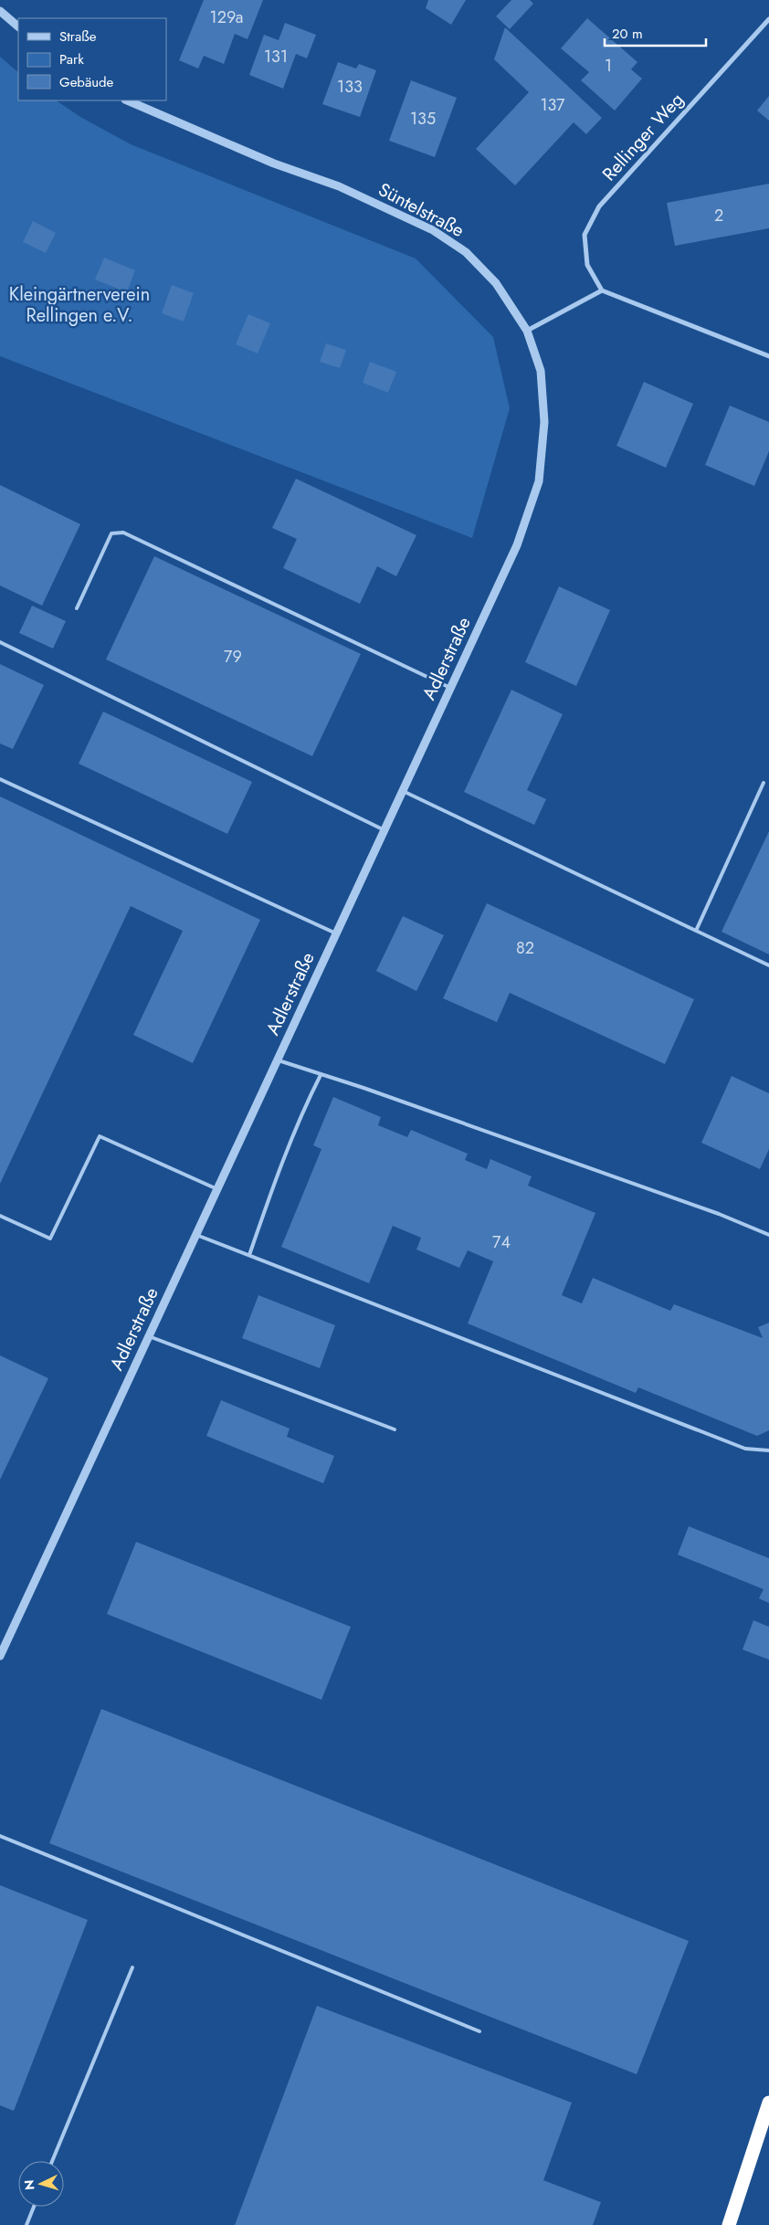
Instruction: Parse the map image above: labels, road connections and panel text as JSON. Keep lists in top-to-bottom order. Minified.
{"streets":{"street":["Rellinger Weg","Süntelstraße","Adlerstraße"]},"crossings":[["Süntelstraße","Adlerstraße"]],"parks":["Kleingärtnerverein Rellingen e.V."],"house_numbers":["129a","131","1","133","137","135","2","79","82","74"],"legend":["Straße","Park","Gebäude"],"scale_bar":"20 m","north":"left"}
